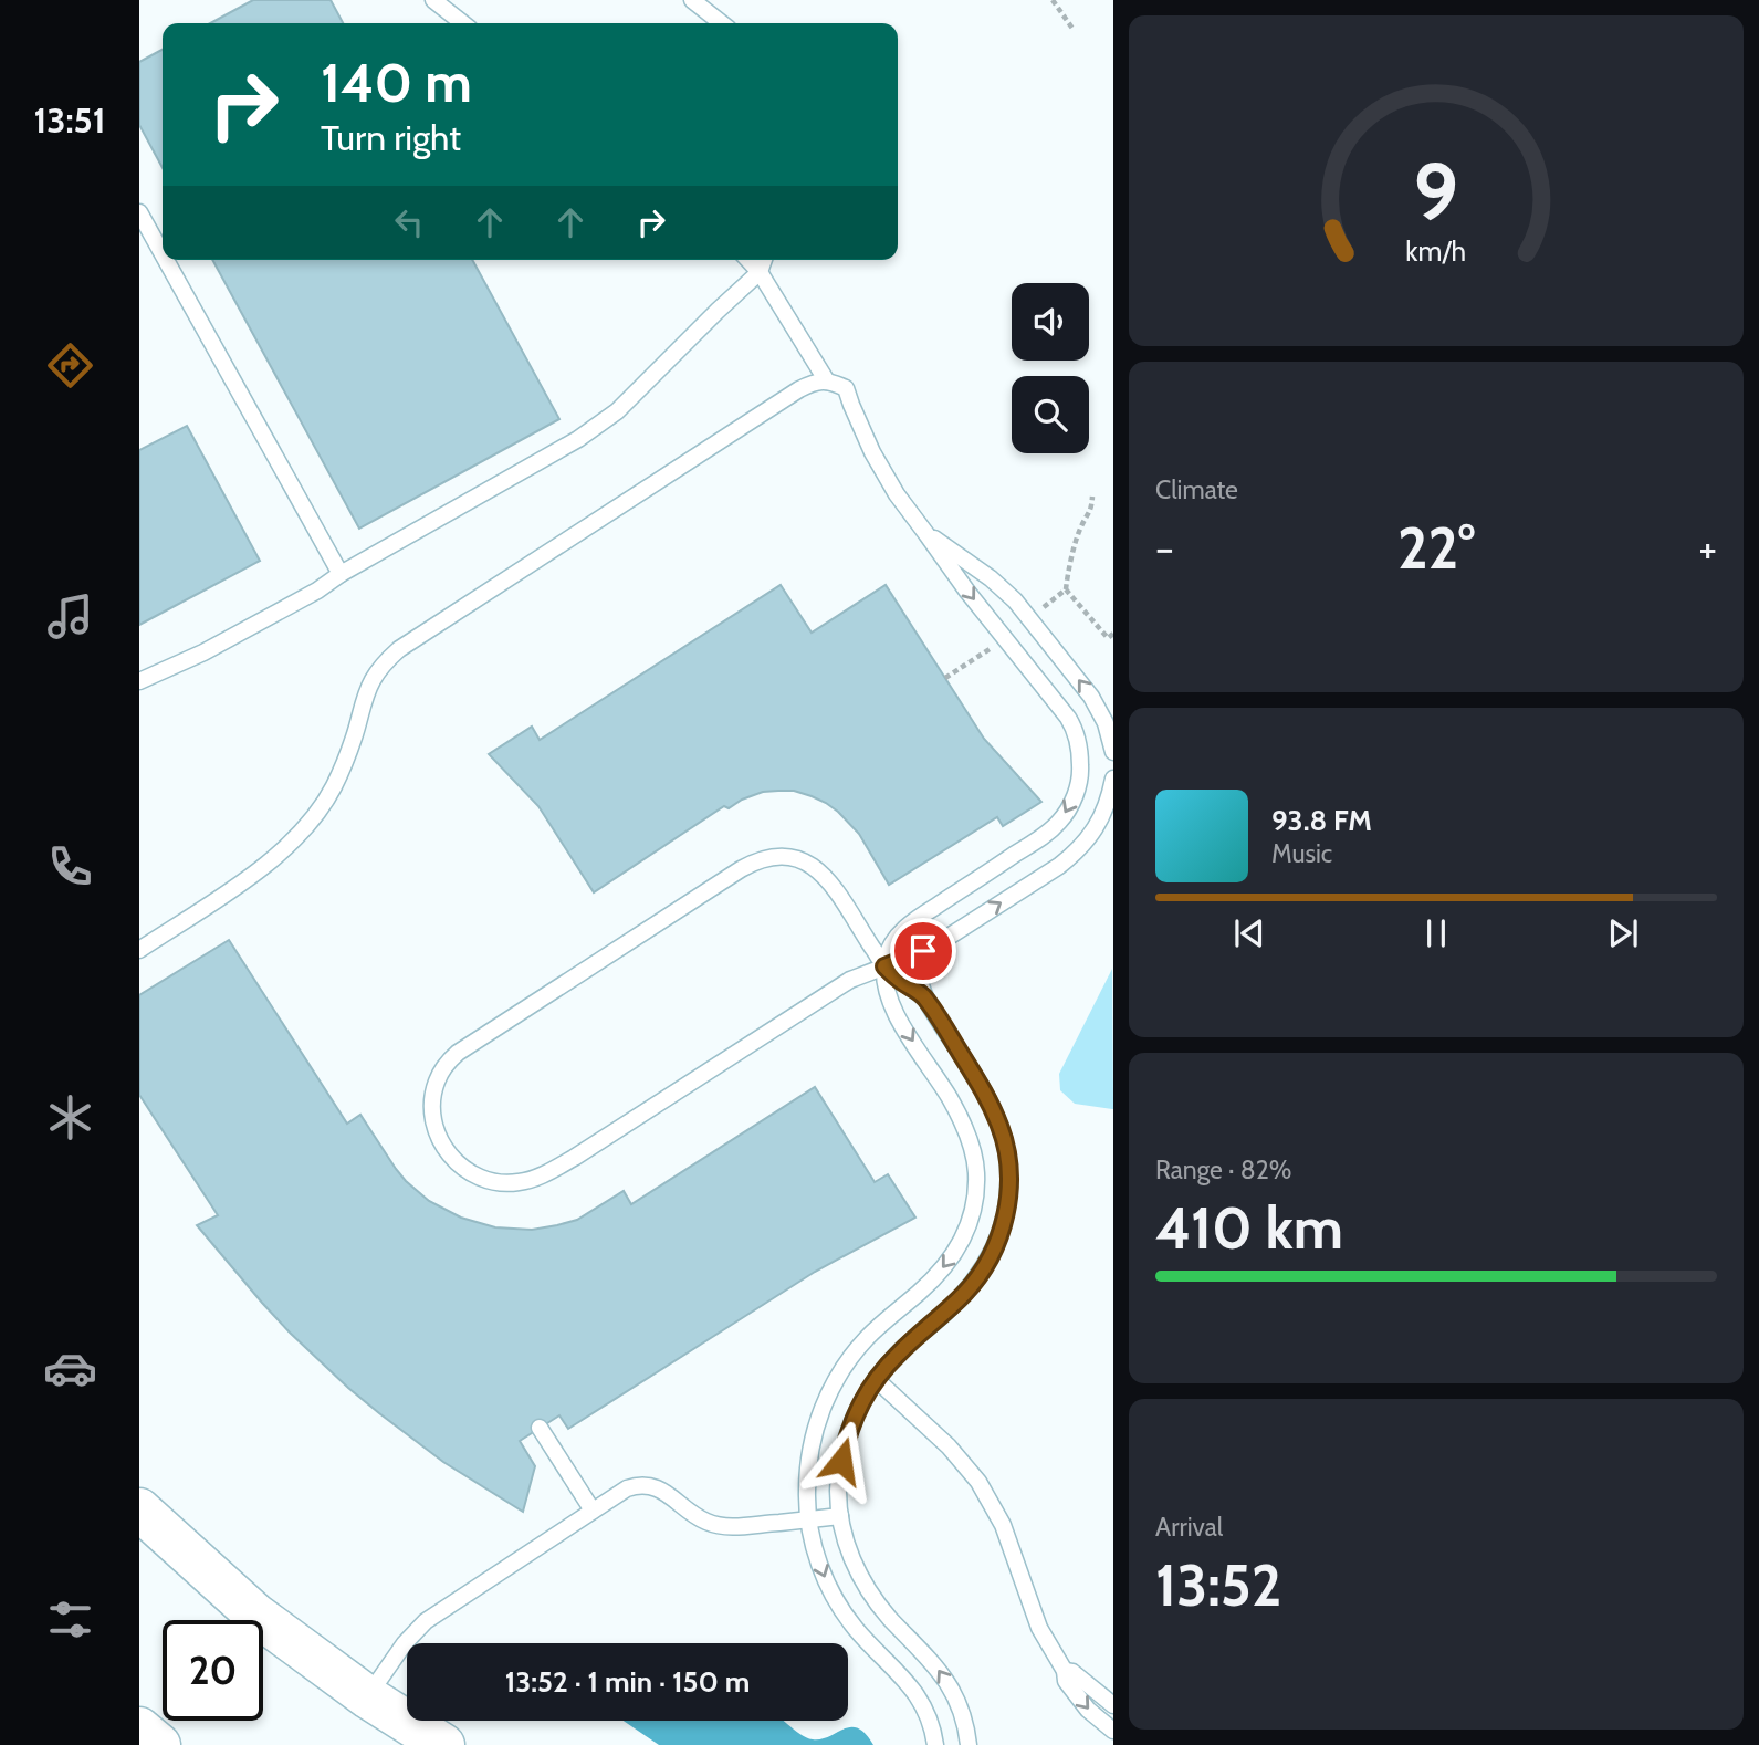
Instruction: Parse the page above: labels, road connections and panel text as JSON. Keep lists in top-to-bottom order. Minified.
{"page":{"tabs":"13:51","turn":["140 m","Turn right"],"tile":["Climate",["Range · 82%","410 km"],["Arrival","13:52"]],"heat":["−","22°","+"],"song":["93.8 FM","Music"],"limit":"20","trip":"13:52 · 1 min · 150 m","gauge":["9","km/h"]}}
